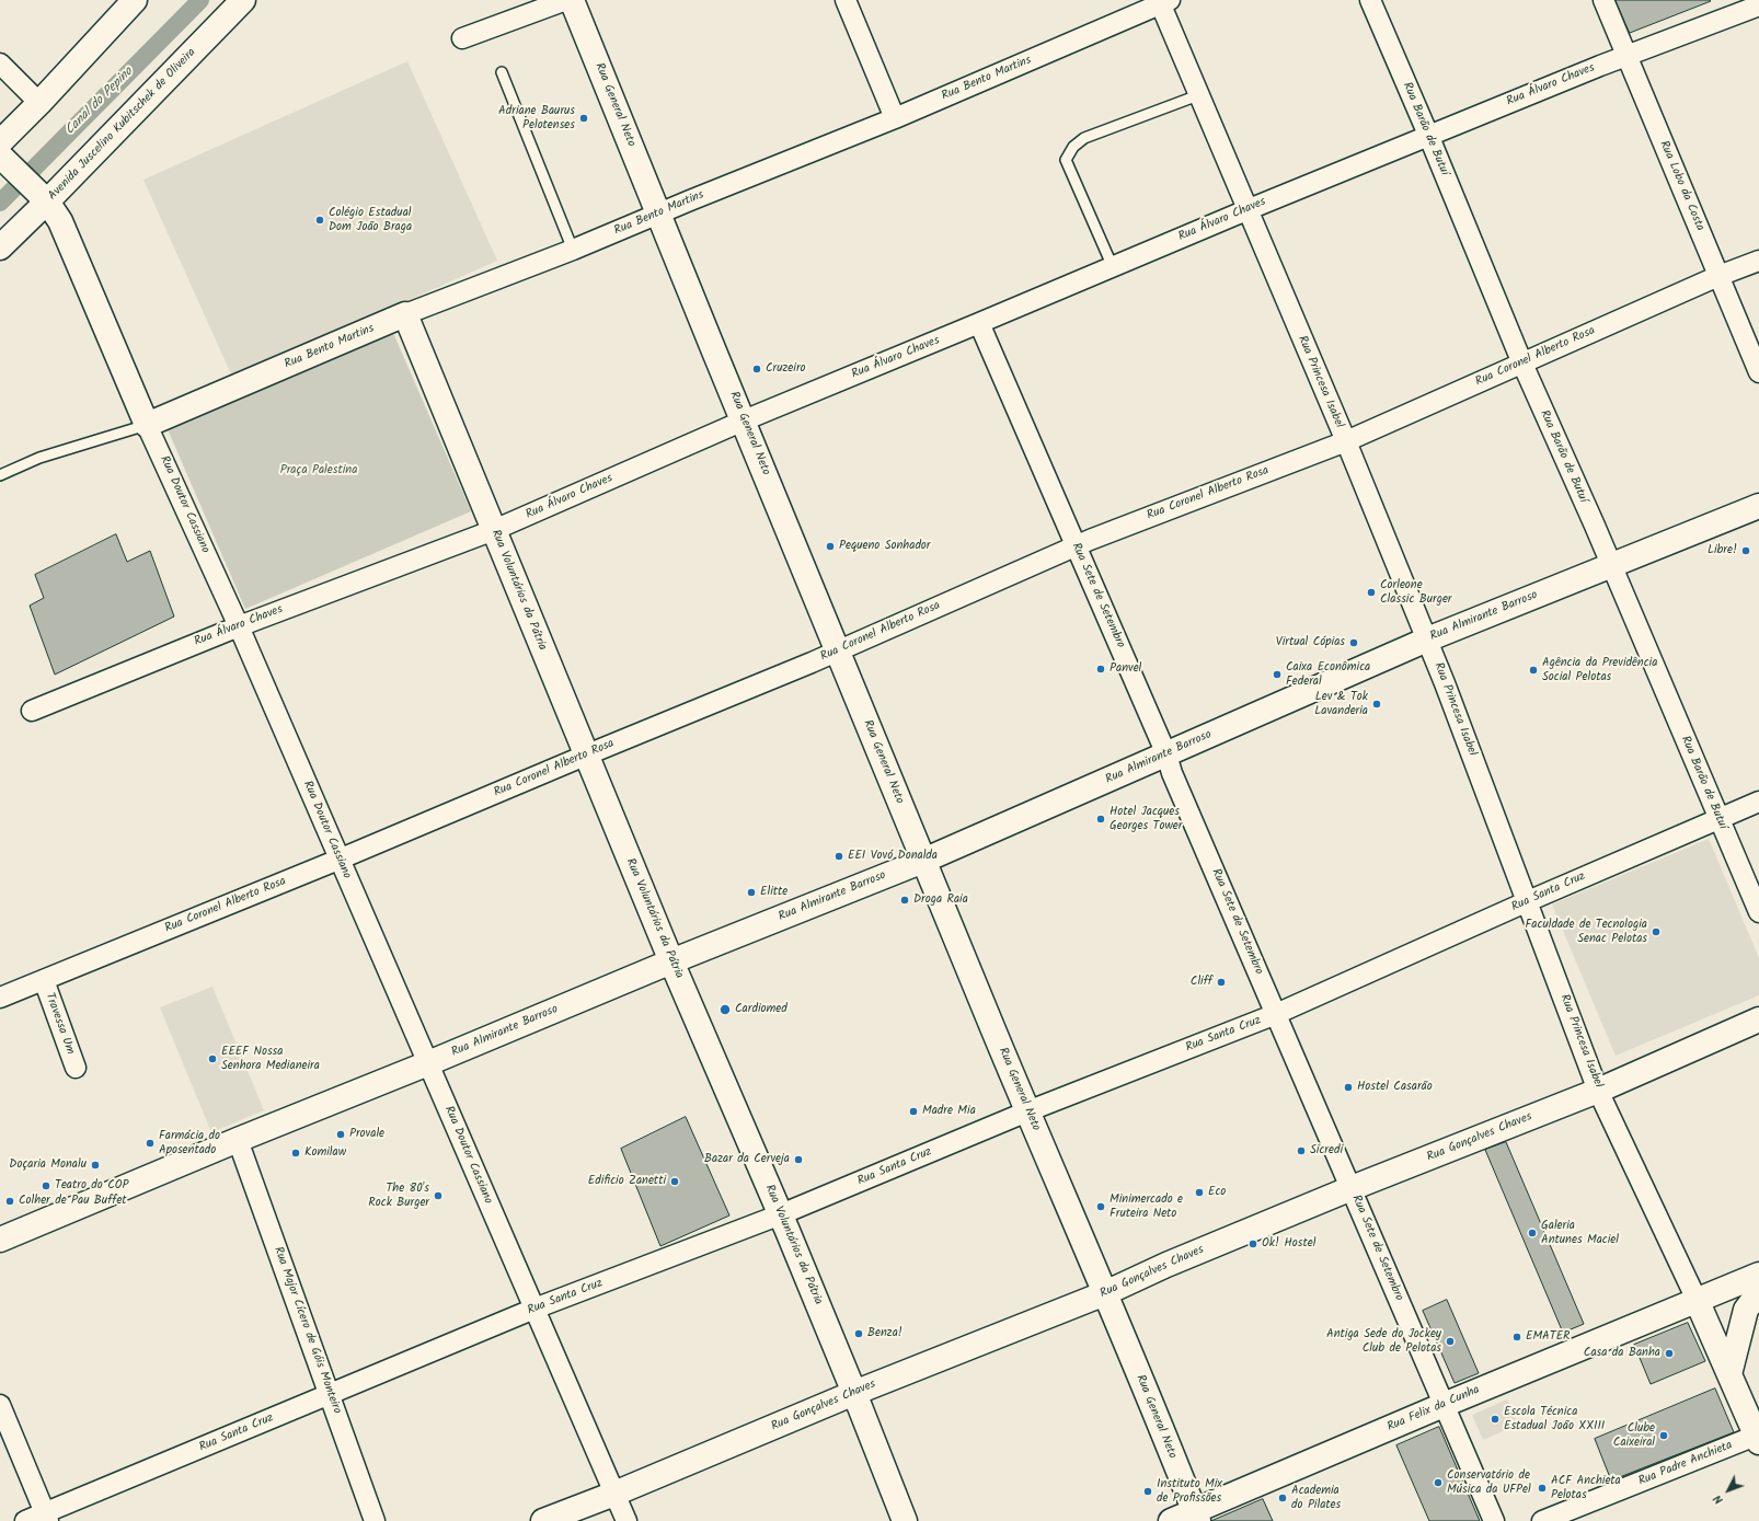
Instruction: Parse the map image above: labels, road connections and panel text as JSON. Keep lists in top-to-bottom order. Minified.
{"streets":{"street":["Rua Bento Martins","Rua Álvaro Chaves","Rua General Neto","Avenida Juscelino Kubitschek de Oliveira","Rua Barão de Butuí","Rua Lobo da Costa","Rua Coronel Alberto Rosa","Rua Princesa Isabel","Rua Doutor Cassiano","Rua Voluntários da Pátria","Rua Sete de Setembro","Rua Almirante Barroso","Rua Santa Cruz","Travessa Um","Rua Gonçalves Chaves","Rua Major Cícero de Góis Monteiro","Rua Felix da Cunha","Rua Padre Anchieta"]},"crossings":[["Rua Bento Martins","Rua General Neto"],["Rua Bento Martins","Rua Princesa Isabel"],["Rua Bento Martins","Rua Doutor Cassiano"],["Rua Bento Martins","Rua Voluntários da Pátria"],["Rua Álvaro Chaves","Rua General Neto"],["Rua Álvaro Chaves","Rua Barão de Butuí"],["Rua Álvaro Chaves","Rua Lobo da Costa"],["Rua Álvaro Chaves","Rua Princesa Isabel"],["Rua Álvaro Chaves","Rua Doutor Cassiano"],["Rua Álvaro Chaves","Rua Voluntários da Pátria"],["Rua Álvaro Chaves","Rua Sete de Setembro"],["Rua General Neto","Rua Coronel Alberto Rosa"],["Rua General Neto","Rua Almirante Barroso"],["Rua General Neto","Rua Santa Cruz"],["Rua General Neto","Rua Gonçalves Chaves"],["Rua General Neto","Rua Felix da Cunha"],["Avenida Juscelino Kubitschek de Oliveira","Rua Doutor Cassiano"],["Rua Barão de Butuí","Rua Coronel Alberto Rosa"],["Rua Barão de Butuí","Rua Almirante Barroso"],["Rua Barão de Butuí","Rua Santa Cruz"],["Rua Lobo da Costa","Rua Coronel Alberto Rosa"],["Rua Coronel Alberto Rosa","Rua Princesa Isabel"],["Rua Coronel Alberto Rosa","Rua Doutor Cassiano"],["Rua Coronel Alberto Rosa","Rua Voluntários da Pátria"],["Rua Coronel Alberto Rosa","Rua Sete de Setembro"],["Rua Coronel Alberto Rosa","Travessa Um"],["Rua Princesa Isabel","Rua Almirante Barroso"],["Rua Princesa Isabel","Rua Santa Cruz"],["Rua Princesa Isabel","Rua Gonçalves Chaves"],["Rua Princesa Isabel","Rua Felix da Cunha"],["Rua Doutor Cassiano","Rua Almirante Barroso"],["Rua Doutor Cassiano","Rua Santa Cruz"],["Rua Doutor Cassiano","Rua Gonçalves Chaves"],["Rua Voluntários da Pátria","Rua Almirante Barroso"],["Rua Voluntários da Pátria","Rua Santa Cruz"],["Rua Voluntários da Pátria","Rua Gonçalves Chaves"],["Rua Sete de Setembro","Rua Almirante Barroso"],["Rua Sete de Setembro","Rua Santa Cruz"],["Rua Sete de Setembro","Rua Gonçalves Chaves"],["Rua Sete de Setembro","Rua Felix da Cunha"],["Rua Almirante Barroso","Rua Major Cícero de Góis Monteiro"],["Rua Santa Cruz","Rua Major Cícero de Góis Monteiro"]],"water":["Canal do Pepino"],"parks":["Praça Palestina"],"places":["Adriane Baurus Pelotenses","Colégio Estadual Dom João Braga","Cruzeiro","Pequeno Sonhador","Libre!","Corleone Classic Burger","Virtual Cópias","Panvel","Agência da Previdência Social Pelotas","Caixa Econômica Federal","Lev & Tok Lavanderia","Hotel Jacques Georges Tower","EEI Vovó Donalda","Elitte","Droga Raia","Faculdade de Tecnologia Senac Pelotas","Cliff","Cardiomed","EEEF Nossa Senhora Medianeira","Hostel Casarão","Madre Mia","Provale","Farmácia do Aposentado","Sicredi","Komilaw","Bazar da Cerveja","Doçaria Monalu","Edificio Zanetti","Teatro do COP","Eco","The 80's Rock Burger","Colher de Pau Buffet","Minimercado e Fruteira Neto","Galeria Antunes Maciel","Ok! Hostel","Benza!","EMATER","Antiga Sede do Jockey Club de Pelotas","Casa da Banha","Escola Técnica Estadual João XXIII","Clube Caixeiral","Conservatório de Música da UFPel","ACF Anchieta Pelotas","Instituto Mix de Profissões","Academia do Pilates"],"north":"bottom left"}
